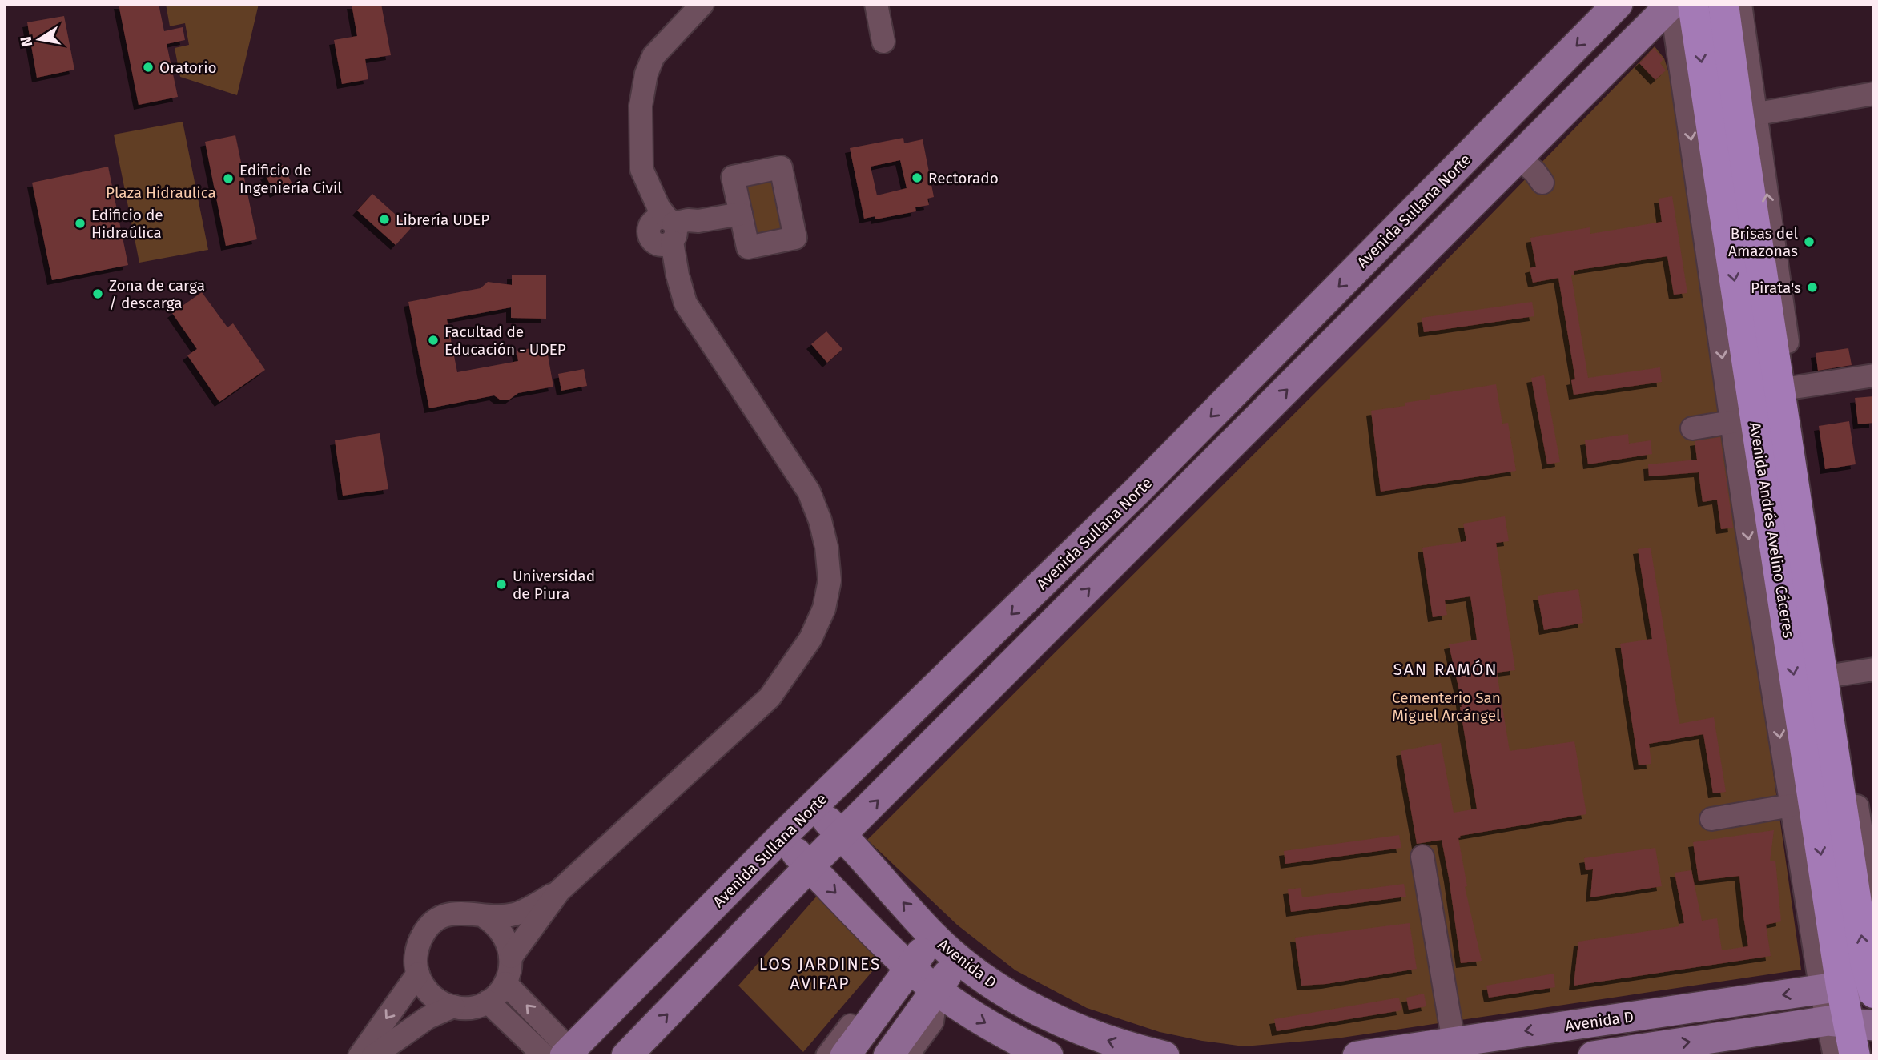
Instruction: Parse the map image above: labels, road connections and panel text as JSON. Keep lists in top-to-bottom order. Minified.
{"streets":{"highway":["Avenida Andrés Avelino Cáceres"],"main road":["Avenida Sullana Norte","Avenida D"]},"crossings":[["Avenida Sullana Norte","Avenida D"],["Avenida Andrés Avelino Cáceres","Avenida D"]],"districts":["SAN RAMÓN","LOS JARDINES AVIFAP"],"parks":["Plaza Hidraulica","Cementerio San Miguel Arcángel"],"places":["Oratorio","Rectorado","Edificio de Ingeniería Civil","Librería UDEP","Edificio de Hidraúlica","Brisas del Amazonas","Pirata's","Zona de carga / descarga","Facultad de Educación - UDEP","Universidad de Piura"],"north":"left"}
